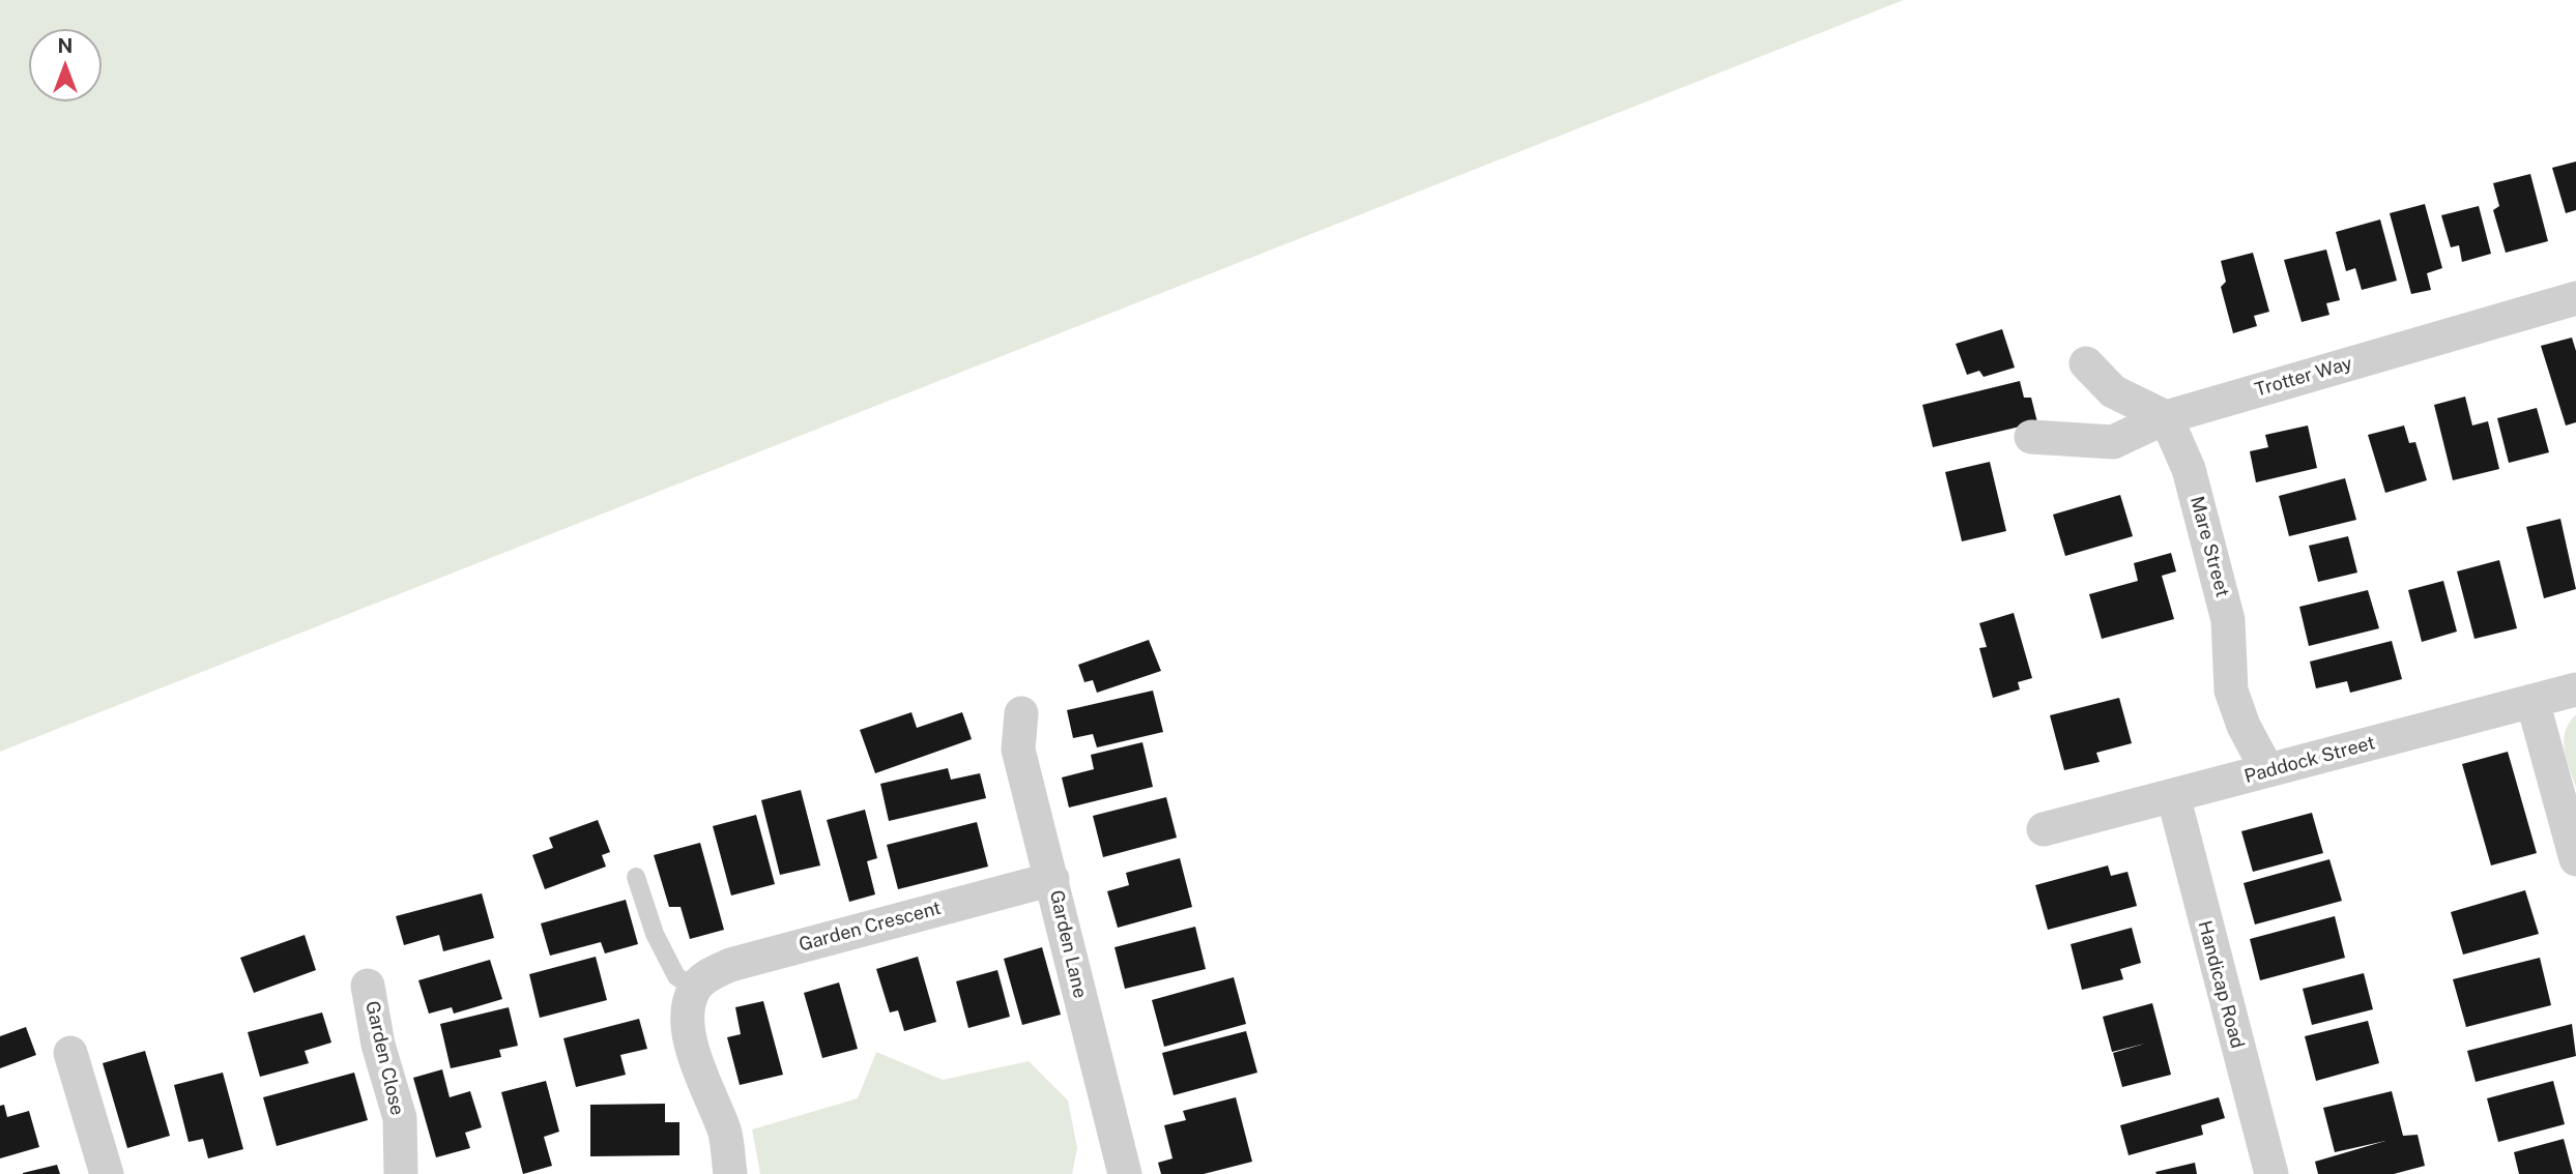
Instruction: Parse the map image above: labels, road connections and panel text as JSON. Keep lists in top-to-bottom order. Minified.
{"streets":{"street":["Trotter Way","Mare Street","Paddock Street","Garden Crescent","Garden Lane","Handicap Road","Garden Close"]},"crossings":[["Trotter Way","Mare Street"],["Mare Street","Paddock Street"],["Paddock Street","Handicap Road"],["Garden Crescent","Garden Lane"]],"north":"top"}
